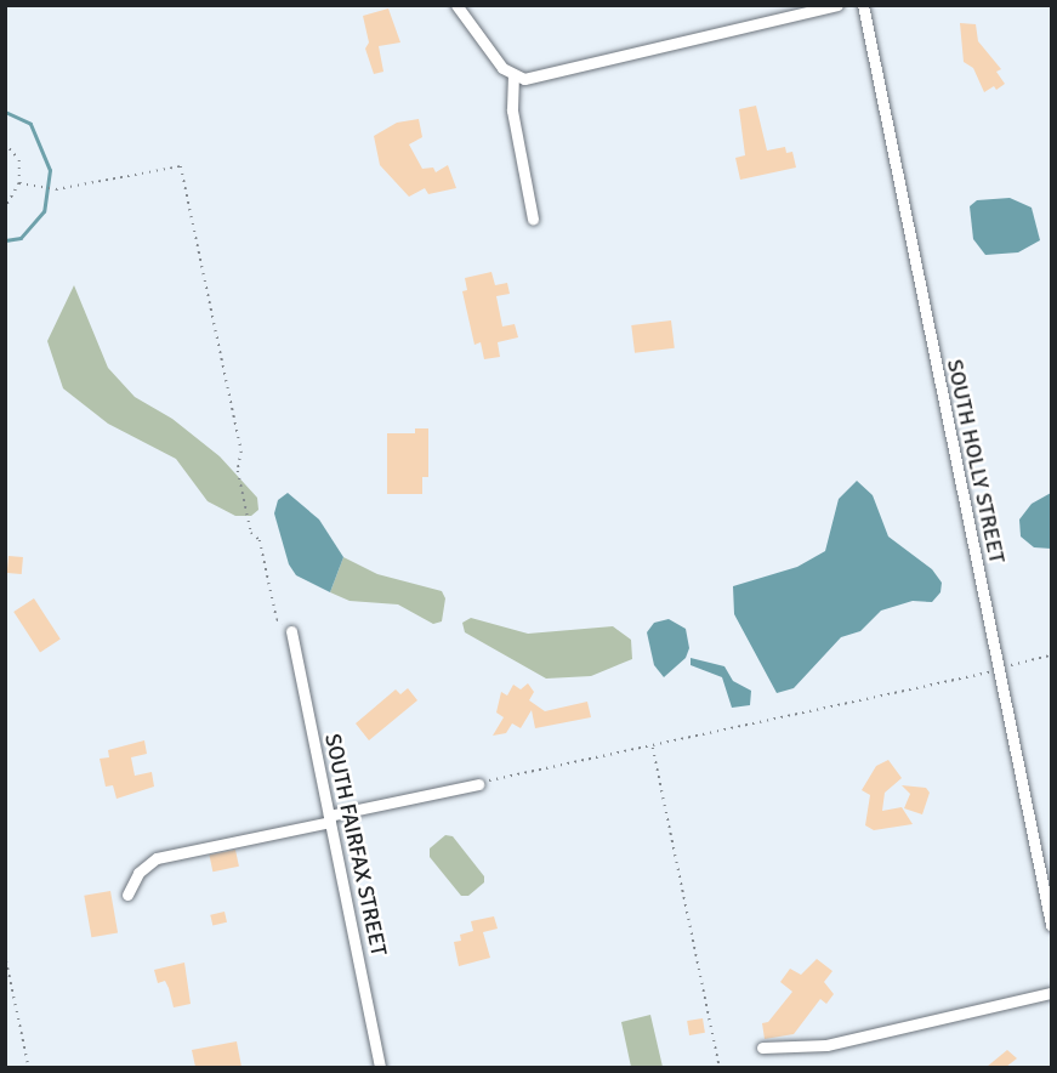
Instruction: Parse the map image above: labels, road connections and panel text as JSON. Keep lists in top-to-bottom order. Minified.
{"streets":{"street":["SOUTH HOLLY STREET","SOUTH FAIRFAX STREET"]}}
